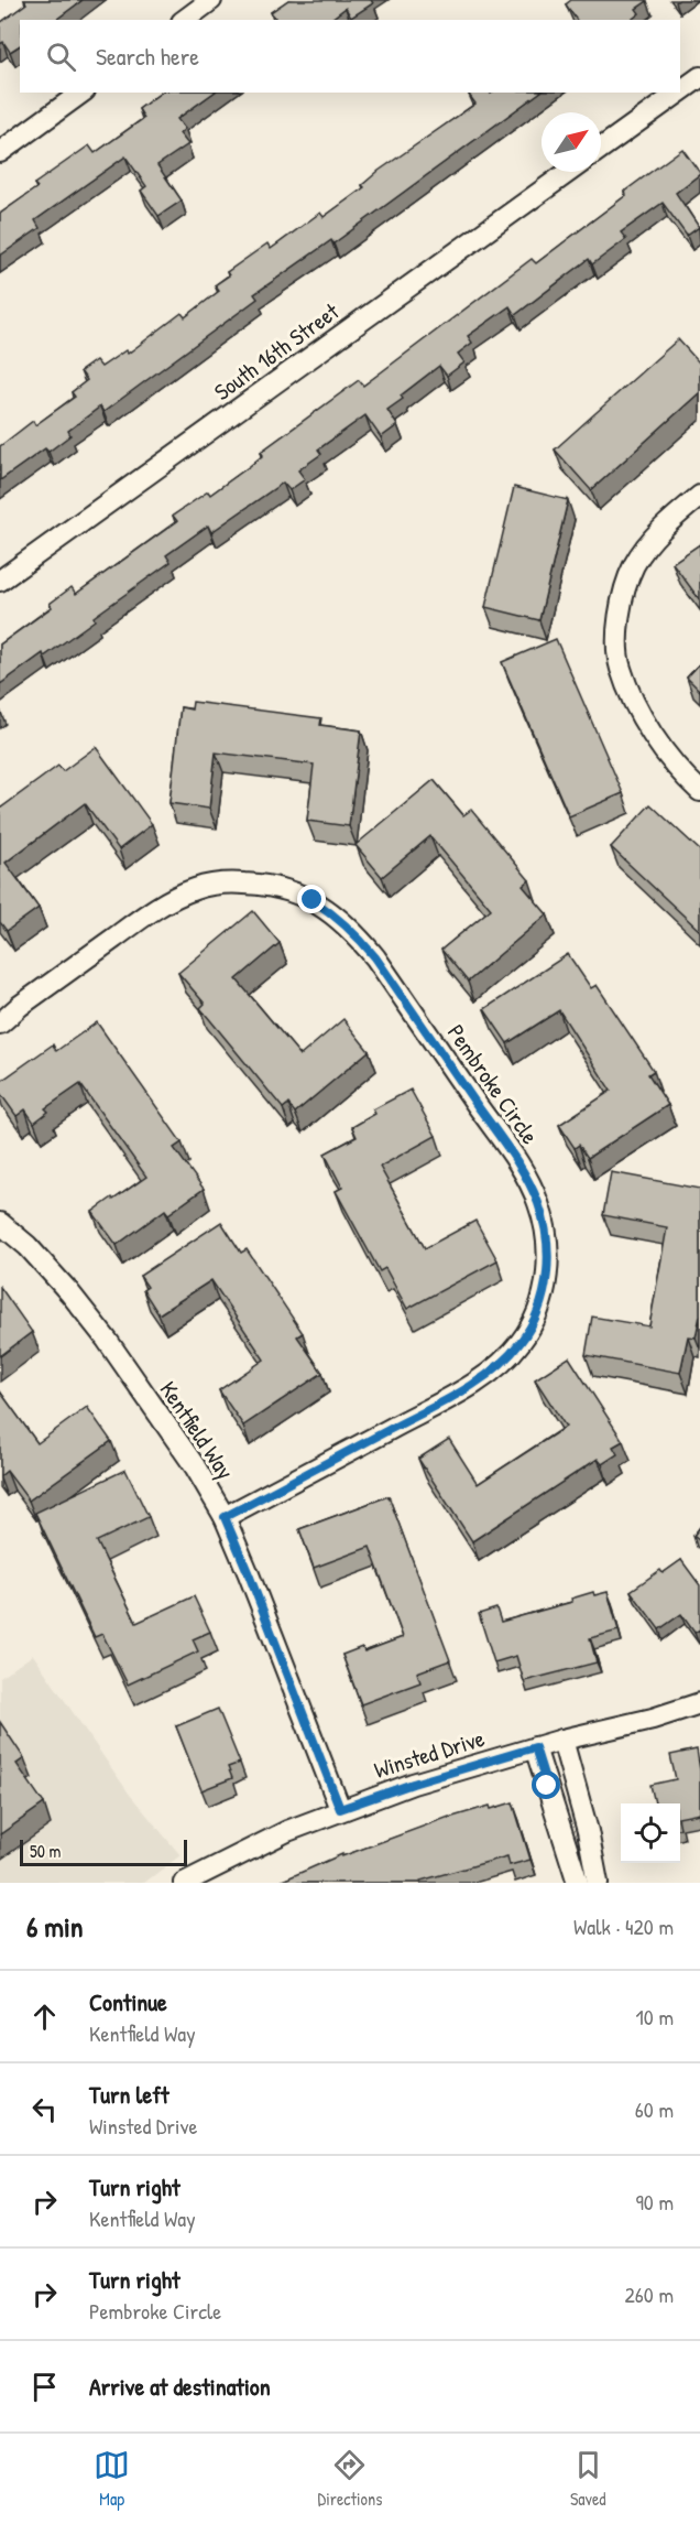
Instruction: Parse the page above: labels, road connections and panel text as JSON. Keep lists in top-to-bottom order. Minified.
{"streets":{"street":["South 16th Street","Pembroke Circle","Kentfield Way","Winsted Drive"]},"crossings":[["Pembroke Circle","Kentfield Way"],["Kentfield Way","Winsted Drive"]],"scale_bar":"50 m","north":"top right","page":{"search":"Search here","scale":"50 m","heading":["6 min","Walk · 420 m"],"list":[["Continue","Kentfield Way","10 m"],["Turn left","Winsted Drive","60 m"],["Turn right","Kentfield Way","90 m"],["Turn right","Pembroke Circle","260 m"],"Arrive at destination"],"nav":["Map","Directions","Saved"]}}
